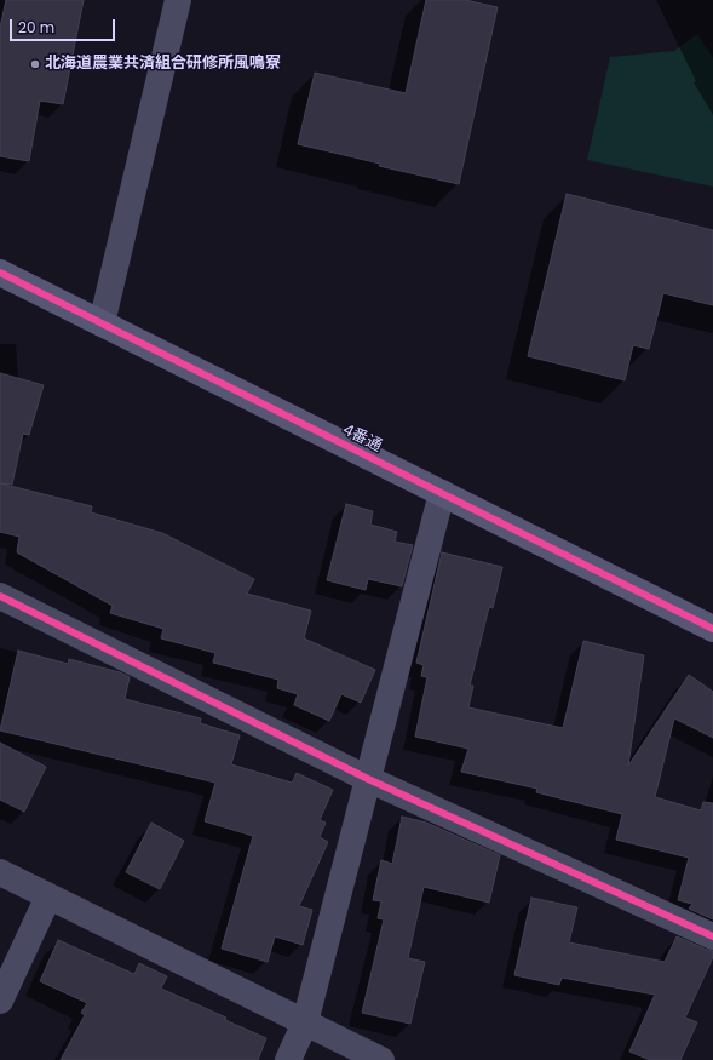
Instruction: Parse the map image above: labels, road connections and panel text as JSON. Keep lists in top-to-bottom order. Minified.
{"streets":{"street":["4番通"]},"places":["北海道農業共済組合研修所風鳴寮"],"scale_bar":"20 m"}
